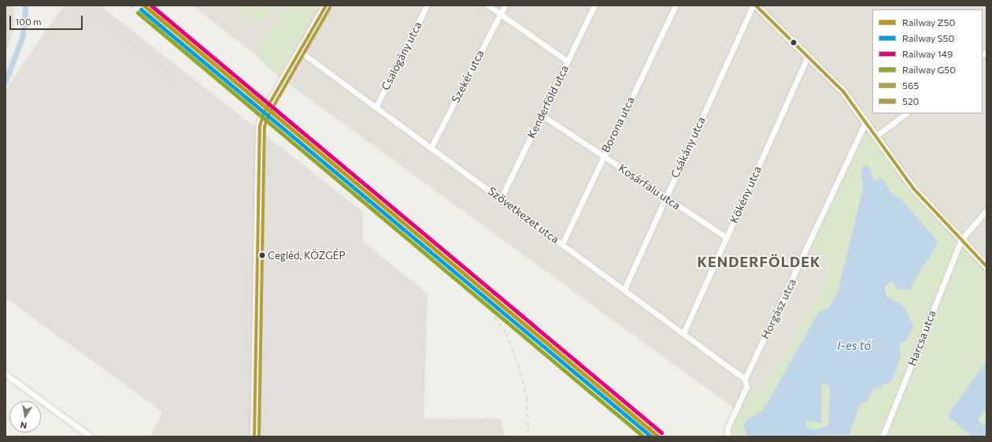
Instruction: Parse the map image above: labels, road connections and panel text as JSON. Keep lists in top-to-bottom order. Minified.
{"streets":{"street":["Csalogány utca","Szekér utca","Kenderföld utca","Borona utca","Csákány utca","Kosárfalu utca","Kökény utca","Szövetkezet utca","Horgász utca","Harcsa utca"]},"crossings":[["Csalogány utca","Szövetkezet utca"],["Szekér utca","Szövetkezet utca"],["Kenderföld utca","Kosárfalu utca"],["Kenderföld utca","Szövetkezet utca"],["Borona utca","Kosárfalu utca"],["Borona utca","Szövetkezet utca"],["Csákány utca","Kosárfalu utca"],["Csákány utca","Szövetkezet utca"],["Kosárfalu utca","Kökény utca"],["Kökény utca","Szövetkezet utca"],["Szövetkezet utca","Horgász utca"]],"districts":["KENDERFÖLDEK"],"water":["I-es tó"],"places":["Cegléd, KÖZGÉP"],"lines":["rail line Z50","rail line 149","transit line 565","transit line 520","rail line S50","rail line G50"],"legend":["Railway Z50","Railway S50","Railway 149","Railway G50","565","520"],"scale_bar":"100 m","north":"bottom"}
